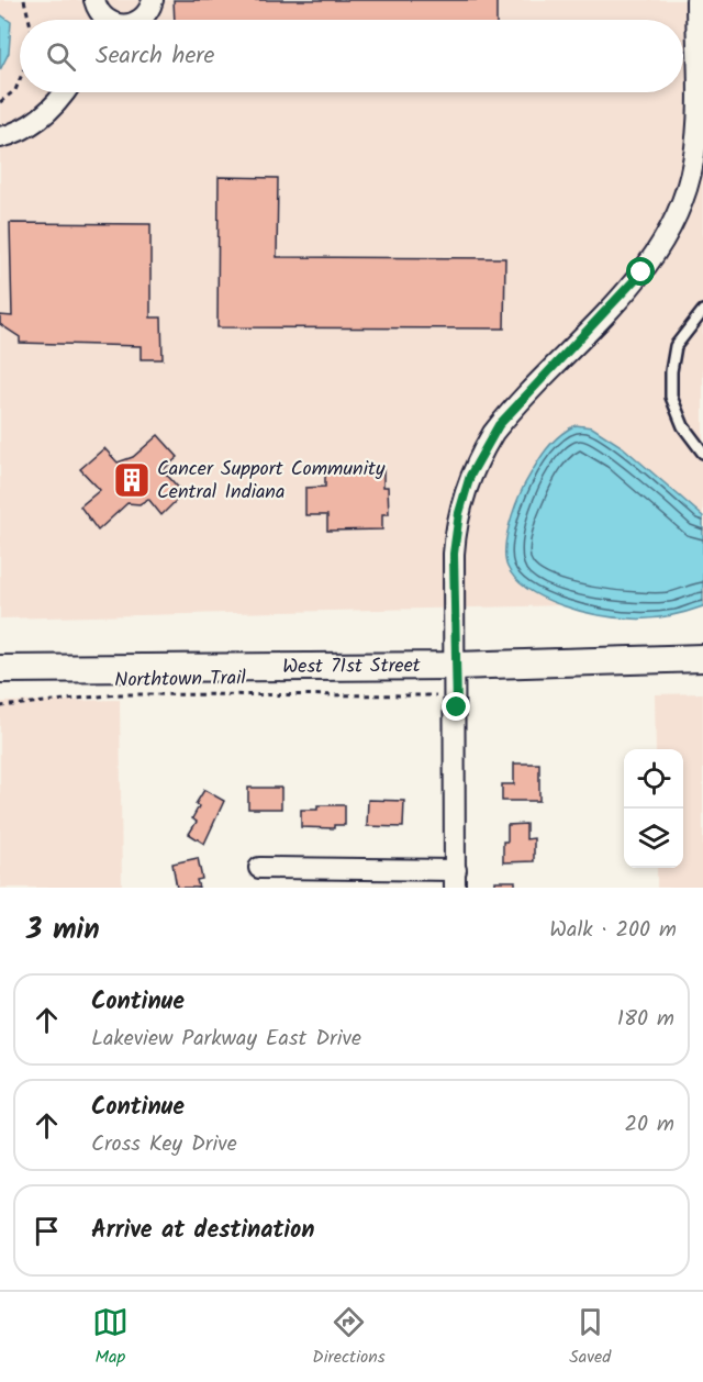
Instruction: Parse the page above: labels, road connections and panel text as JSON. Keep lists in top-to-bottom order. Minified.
{"streets":{"main road":["West 71st Street"],"path":["Northtown Trail"]},"places":{"building":["Cancer Support Community Central Indiana"]},"page":{"search":"Search here","heading":["3 min","Walk · 200 m"],"list":[["Continue","Lakeview Parkway East Drive","180 m"],["Continue","Cross Key Drive","20 m"],"Arrive at destination"],"nav":["Map","Directions","Saved"]}}
